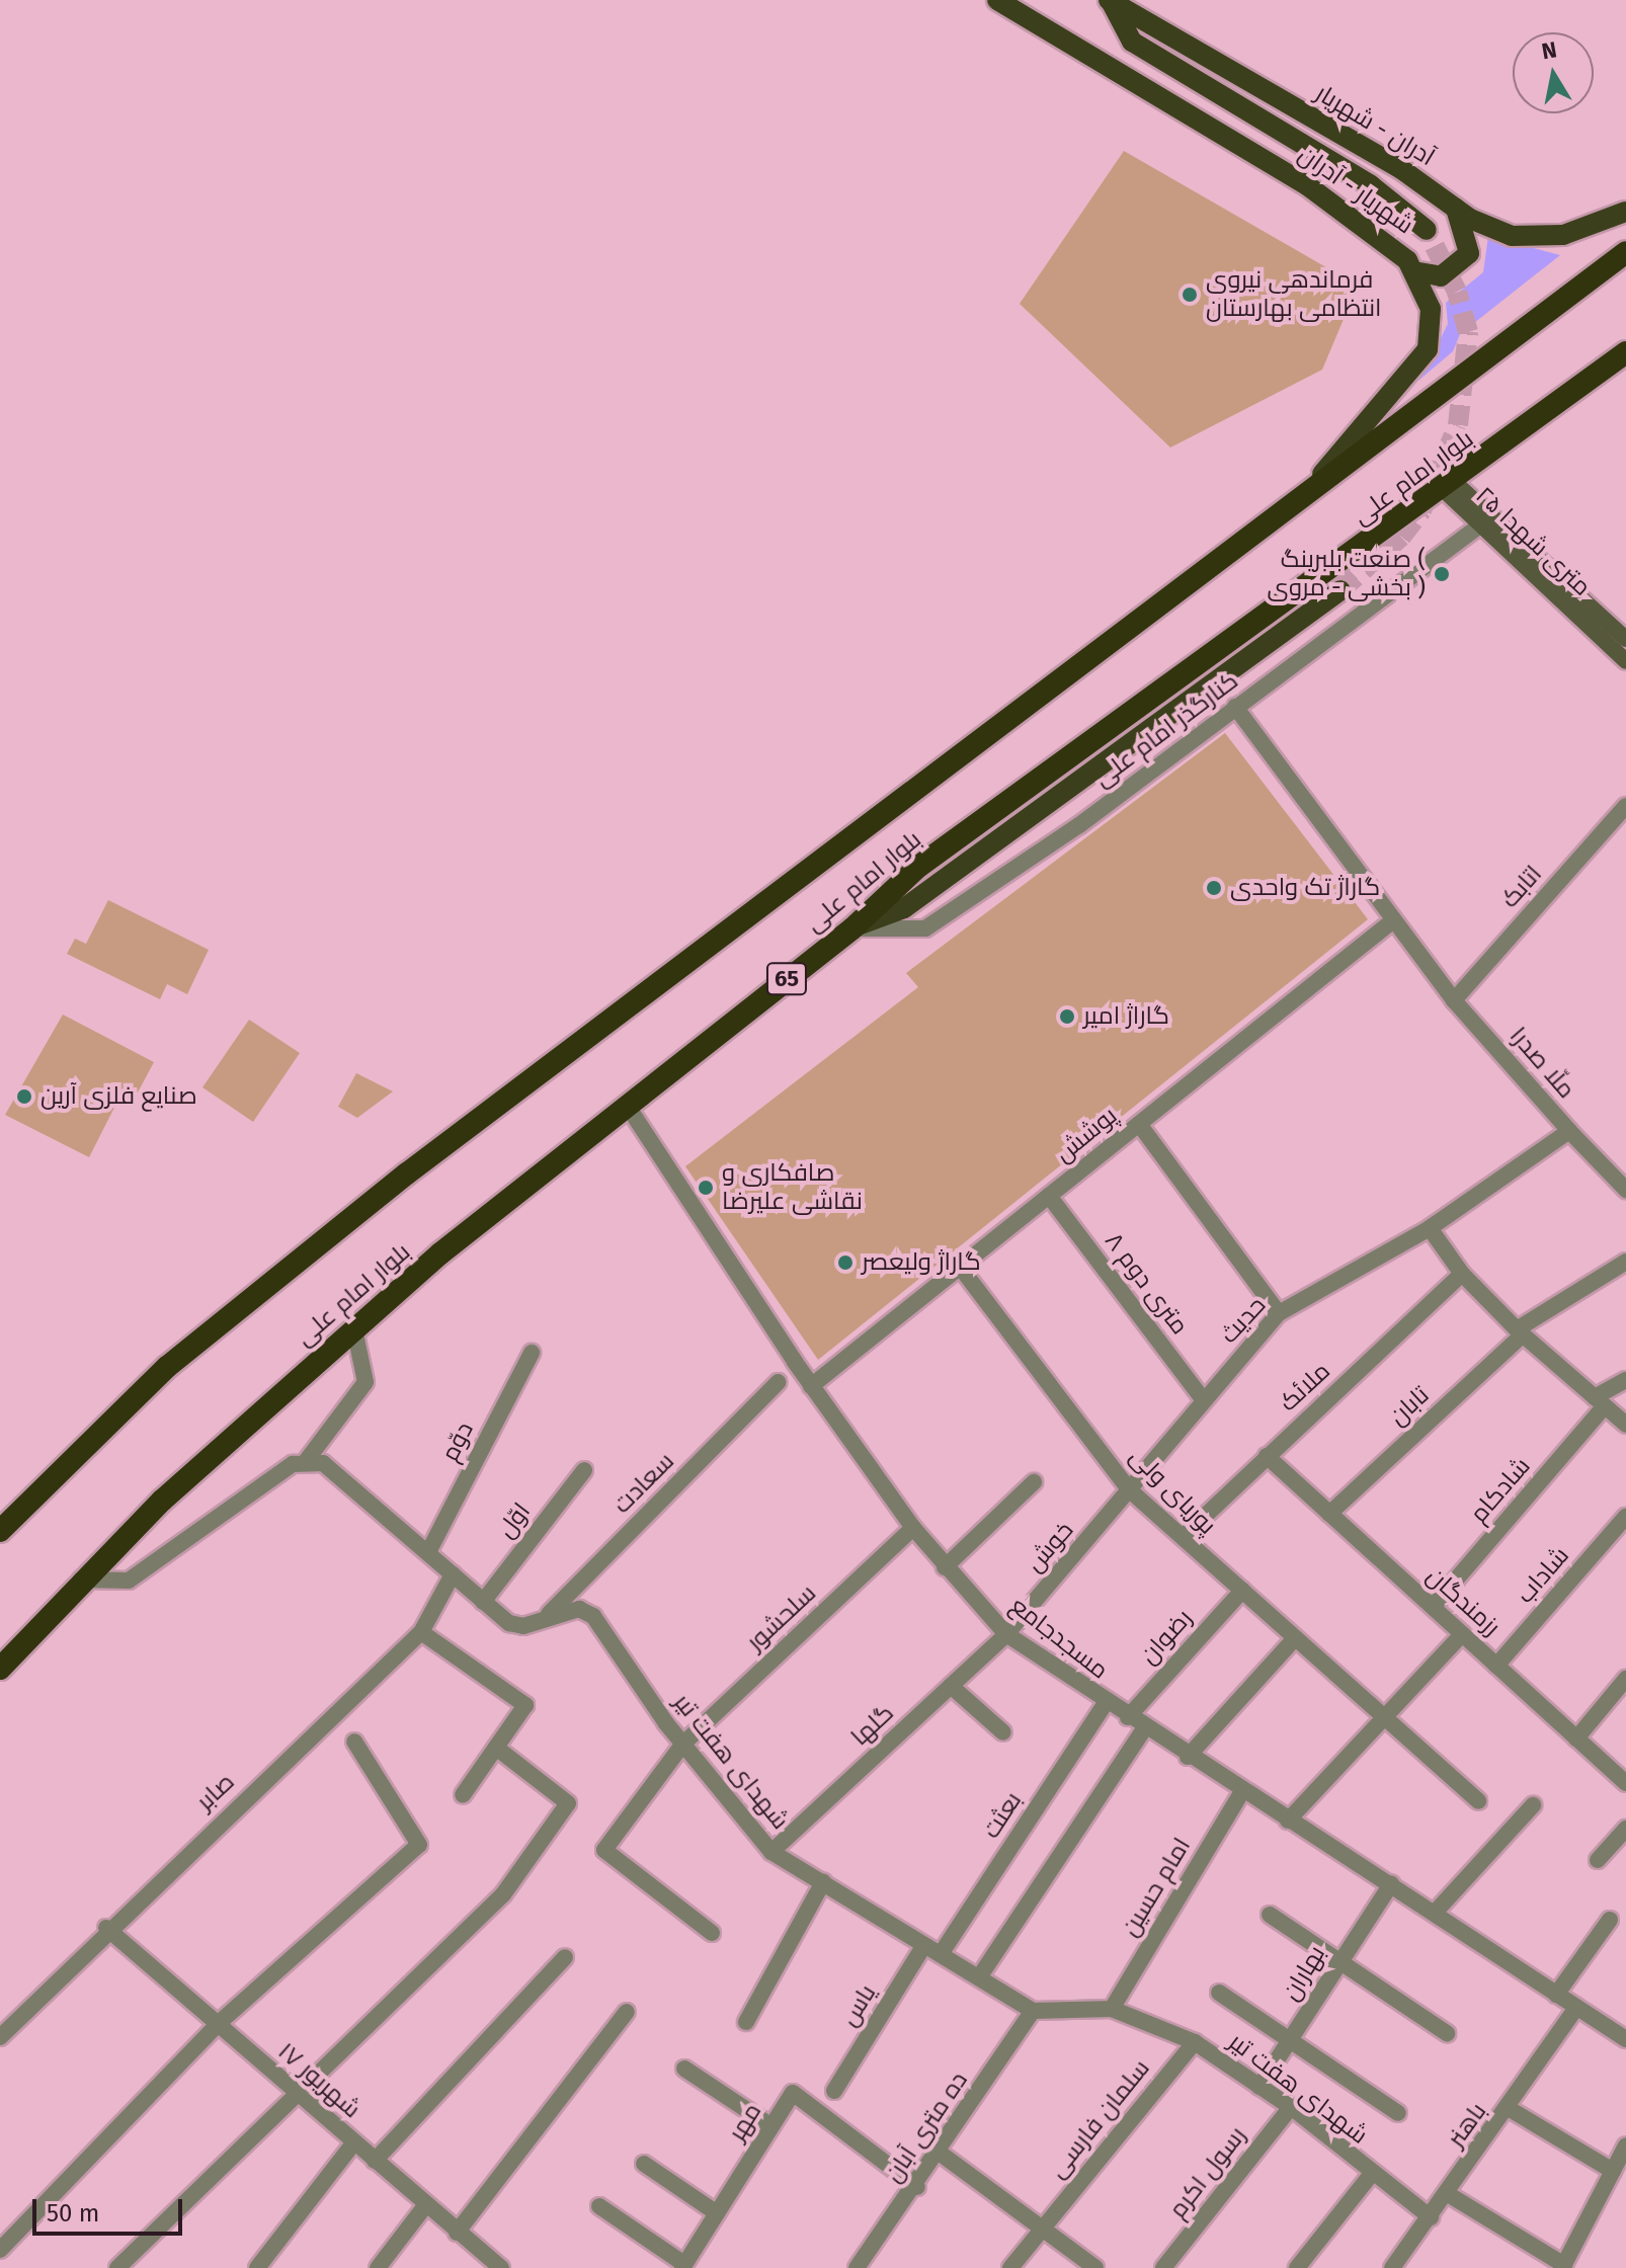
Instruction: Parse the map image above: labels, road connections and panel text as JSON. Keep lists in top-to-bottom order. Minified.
{"streets":{"highway":["بلوار امام علی","65"],"main road":["آدران - شهریار","شهریار - آدران","۲۵ متری شهدا"],"street":["کنارگذر امام علی","اتابک","ملّا صدرا","پوشش","۸ متری دوم","حدیث","ملائک","تابان","دوّم","سعادت","شادکام","پوریای ولی","اوّل","خوش","شاداب","رزمندگان","سلحشور","رضوان","مسجدجامع","گلها","شهدای هفت تیر","صابر","بعثت","امام حسین","بهاران","یاس","۱۷ شهریور","سلمان فارسی","مهر","باهنر","ده متری آبان","رسول اکرم"]},"crossings":[["شهریار - آدران","بلوار امام علی"],["بلوار امام علی","۲۵ متری شهدا"],["بلوار امام علی","کنارگذر امام علی"],["بلوار امام علی","مسجدجامع"],["۲۵ متری شهدا","کنارگذر امام علی"],["کنارگذر امام علی","ملّا صدرا"],["اتابک","ملّا صدرا"],["ملّا صدرا","پوشش"],["ملّا صدرا","حدیث"],["پوشش","۸ متری دوم"],["پوشش","پوریای ولی"],["پوشش","مسجدجامع"],["۸ متری دوم","حدیث"],["حدیث","پوریای ولی"],["حدیث","خوش"],["ملائک","پوریای ولی"],["ملائک","رزمندگان"],["تابان","رزمندگان"],["دوّم","شهدای هفت تیر"],["سعادت","شهدای هفت تیر"],["شادکام","رزمندگان"],["پوریای ولی","خوش"],["پوریای ولی","رضوان"],["اوّل","شهدای هفت تیر"],["خوش","مسجدجامع"],["خوش","گلها"],["شاداب","رزمندگان"],["سلحشور","مسجدجامع"],["سلحشور","شهدای هفت تیر"],["رضوان","مسجدجامع"],["مسجدجامع","گلها"],["مسجدجامع","بعثت"],["مسجدجامع","امام حسین"],["مسجدجامع","بهاران"],["مسجدجامع","باهنر"],["گلها","شهدای هفت تیر"],["شهدای هفت تیر","صابر"],["شهدای هفت تیر","بعثت"],["شهدای هفت تیر","امام حسین"],["شهدای هفت تیر","بهاران"],["شهدای هفت تیر","یاس"],["شهدای هفت تیر","سلمان فارسی"],["شهدای هفت تیر","باهنر"],["شهدای هفت تیر","ده متری آبان"],["شهدای هفت تیر","رسول اکرم"],["صابر","۱۷ شهریور"],["مهر","ده متری آبان"]],"places":["فرماندهی نیروی انتظامی بهارستان","صنعت بلبرینگ ( بخشی - مروی )","گاراژ تک واحدی","گاراژ امیر","صنایع فلزی آرین","صافکاری و نقاشی عليرضا","گاراژ ولیعصر"],"scale_bar":"50 m","north":"top"}
